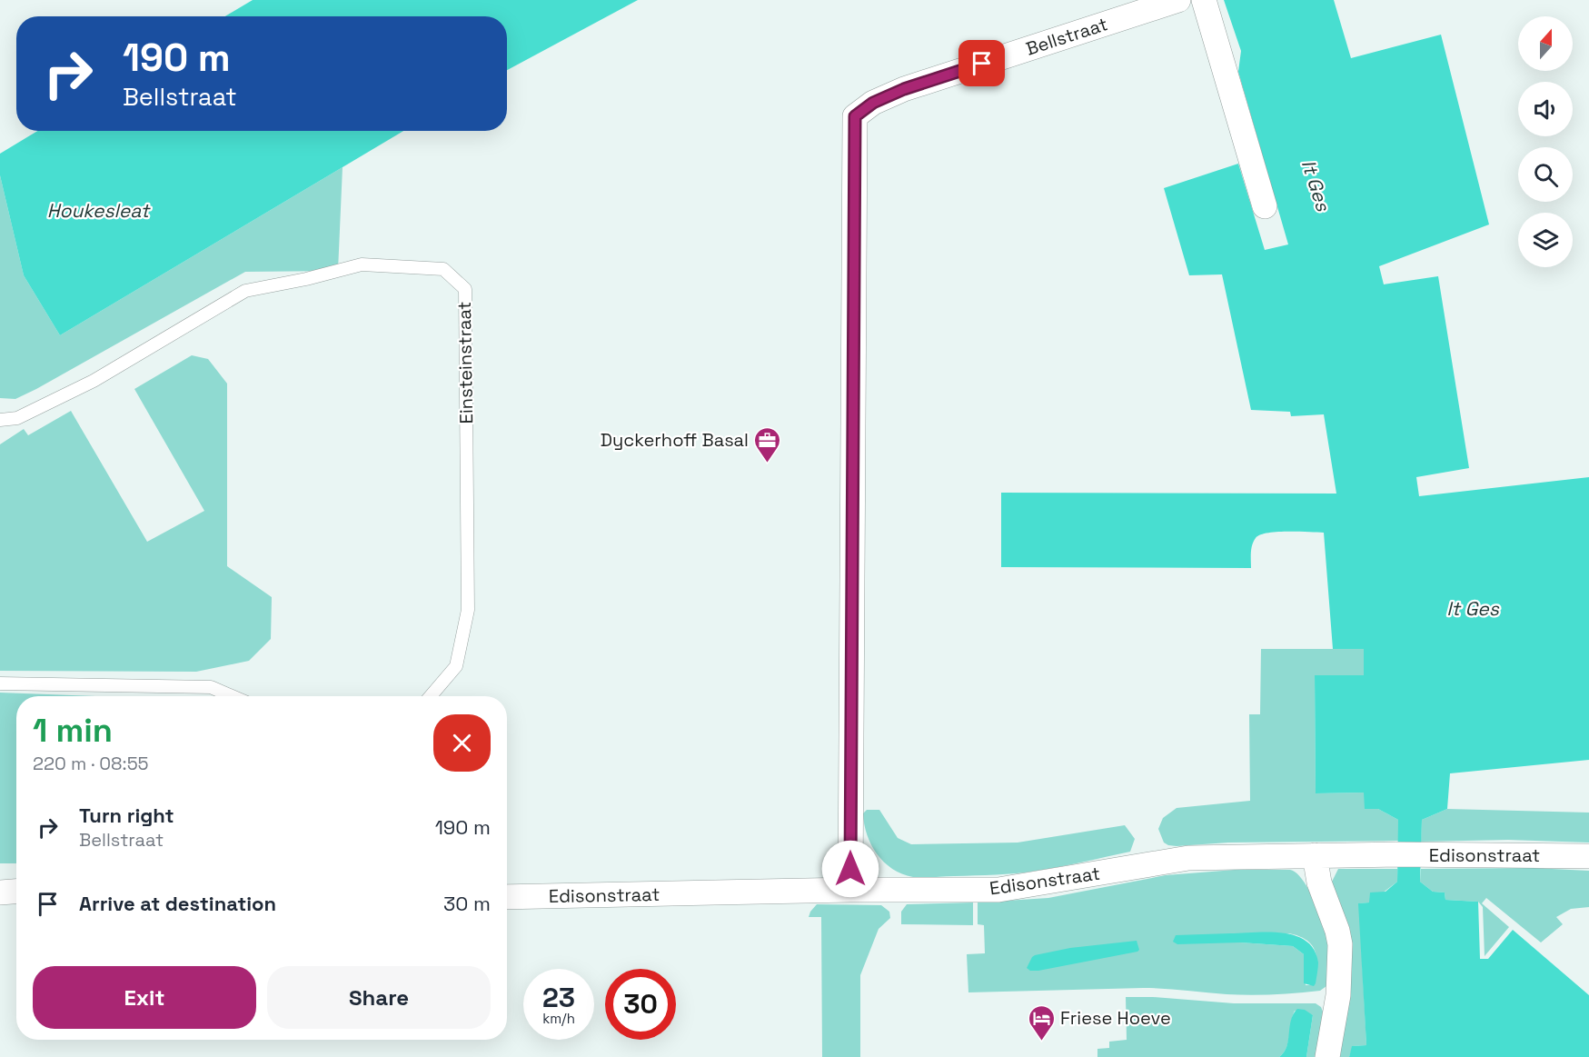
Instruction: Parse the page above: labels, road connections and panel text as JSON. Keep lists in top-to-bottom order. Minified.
{"streets":{"street":["Bellstraat","Edisonstraat"],"lane":["Einsteinstraat"]},"crossings":[["Bellstraat","Edisonstraat"]],"water":["It Ges","Houkesleat"],"places":{"office":["Dyckerhoff Basal"],"hotel":["Friese Hoeve"]},"north":"top","page":{"turn":["190 m","Bellstraat"],"heading":["1 min","220 m · 08:55"],"list":[{"name":"Turn right","note":"Bellstraat","value":"190 m"},{"name":"Arrive at destination","value":"30 m"}],"buttons":["Exit","Share"],"speed":"23 km/h","limit":"30"}}
